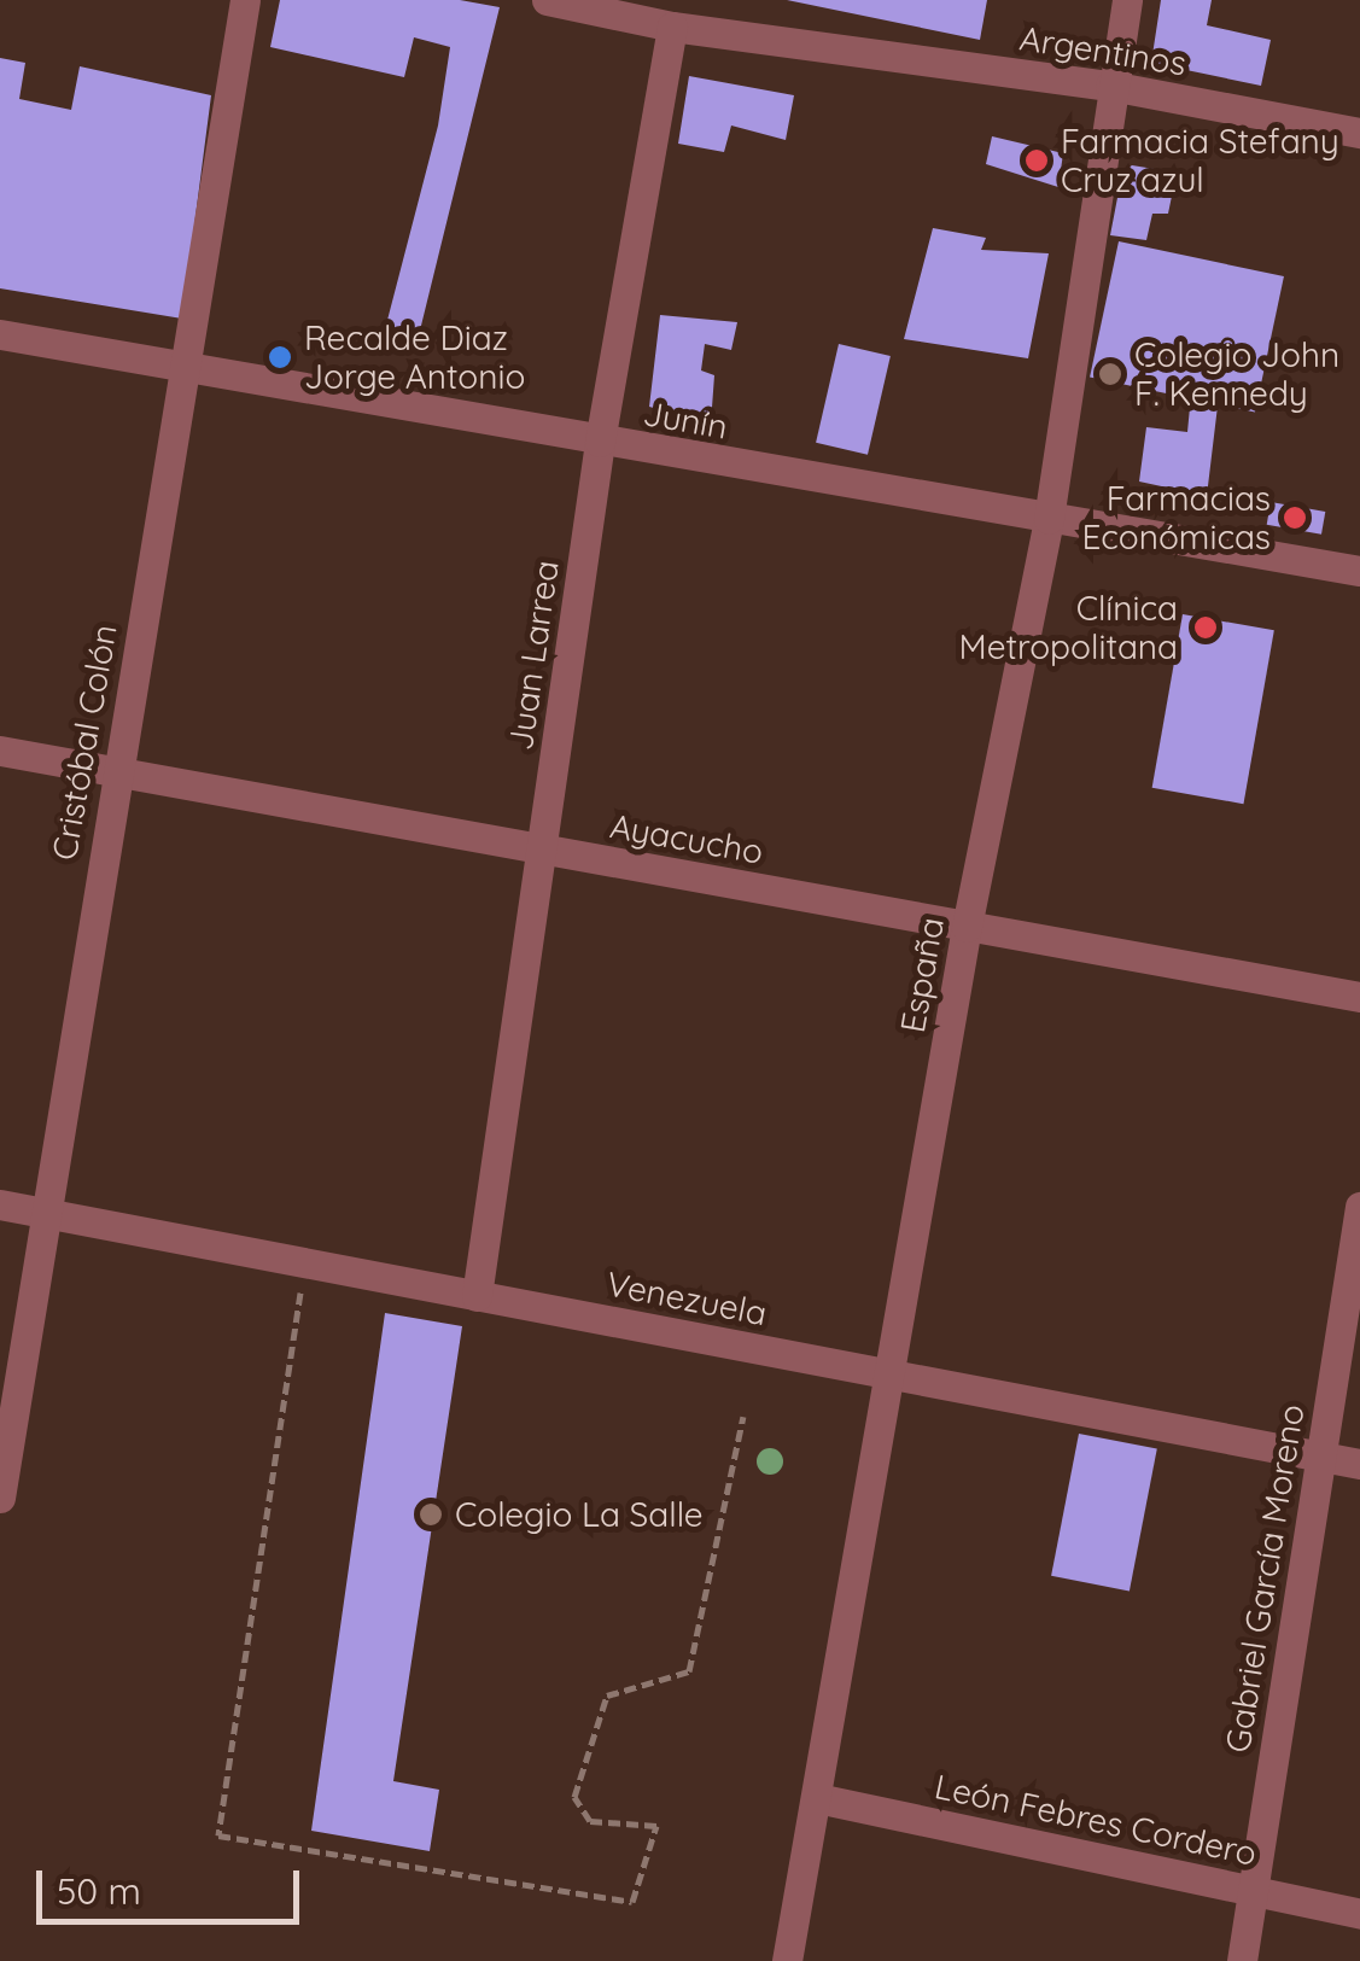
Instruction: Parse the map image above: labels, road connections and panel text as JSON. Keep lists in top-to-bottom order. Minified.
{"streets":{"street":["Argentinos","Junín","Juan Larrea","Cristóbal Colón","Ayacucho","España","Venezuela","Gabriel García Moreno","León Febres Cordero"]},"crossings":[["Argentinos","Juan Larrea"],["Argentinos","España"],["Junín","Juan Larrea"],["Junín","Cristóbal Colón"],["Junín","España"],["Juan Larrea","Ayacucho"],["Juan Larrea","Venezuela"],["Cristóbal Colón","Ayacucho"],["Cristóbal Colón","Venezuela"],["Ayacucho","España"],["España","Venezuela"],["España","León Febres Cordero"],["Venezuela","Gabriel García Moreno"],["Gabriel García Moreno","León Febres Cordero"]],"places":["Farmacia Stefany Cruz azul","Recalde Diaz Jorge Antonio","Colegio John F. Kennedy","Farmacias Económicas","Clínica Metropolitana","Colegio La Salle"],"scale_bar":"50 m"}
